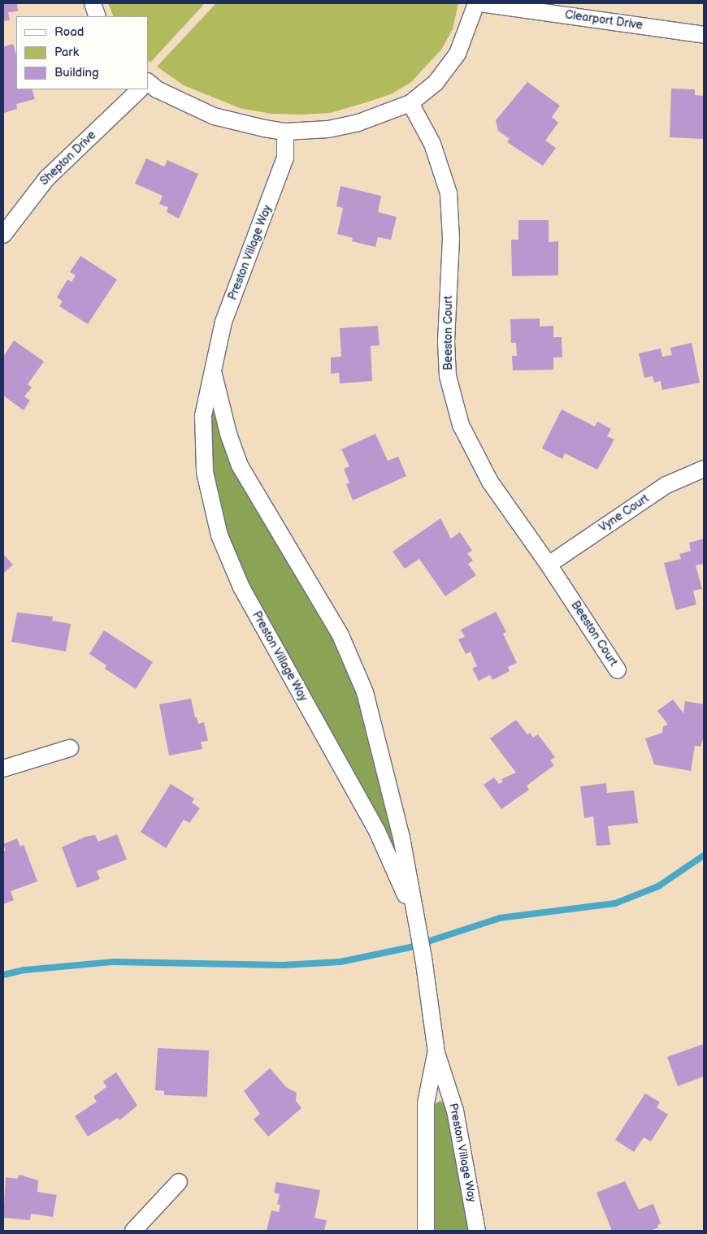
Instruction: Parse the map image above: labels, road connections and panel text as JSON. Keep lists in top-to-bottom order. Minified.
{"streets":{"street":["Clearport Drive","Shepton Drive","Preston Village Way","Beeston Court","Vyne Court"]},"crossings":[["Beeston Court","Vyne Court"]],"legend":["Road","Park","Building"]}
